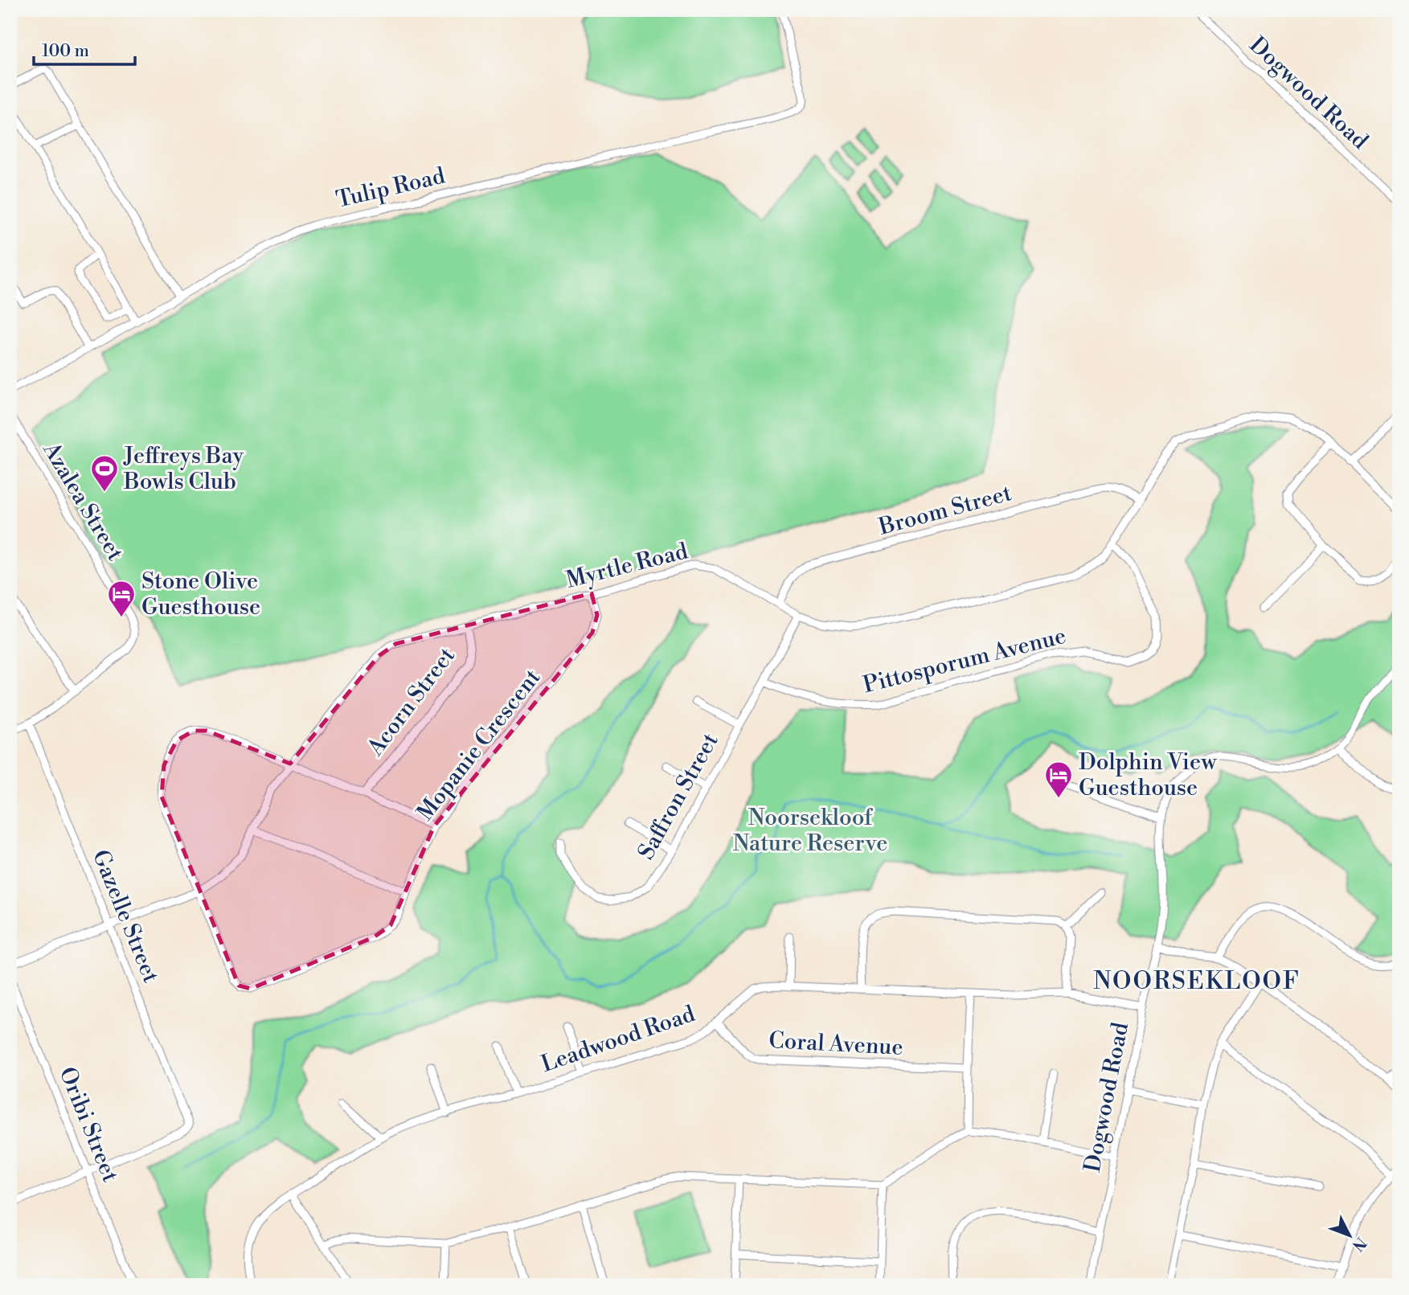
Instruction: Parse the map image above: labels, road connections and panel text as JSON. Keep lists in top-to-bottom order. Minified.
{"streets":{"street":["Dogwood Road","Tulip Road","Azalea Street","Broom Street","Myrtle Road","Pittosporum Avenue","Acorn Street","Mopanie Crescent","Saffron Street","Gazelle Street","Leadwood Road","Coral Avenue","Oribi Street"]},"crossings":[["Dogwood Road","Leadwood Road"],["Broom Street","Myrtle Road"],["Myrtle Road","Pittosporum Avenue"],["Myrtle Road","Acorn Street"],["Myrtle Road","Mopanie Crescent"],["Myrtle Road","Saffron Street"],["Myrtle Road","Gazelle Street"],["Pittosporum Avenue","Saffron Street"],["Gazelle Street","Oribi Street"],["Leadwood Road","Coral Avenue"]],"districts":["NOORSEKLOOF"],"parks":["Noorsekloof Nature Reserve"],"places":{"sports":["Jeffreys Bay Bowls Club"],"hotel":["Stone Olive Guesthouse","Dolphin View Guesthouse"]},"scale_bar":"100 m","north":"bottom right"}
